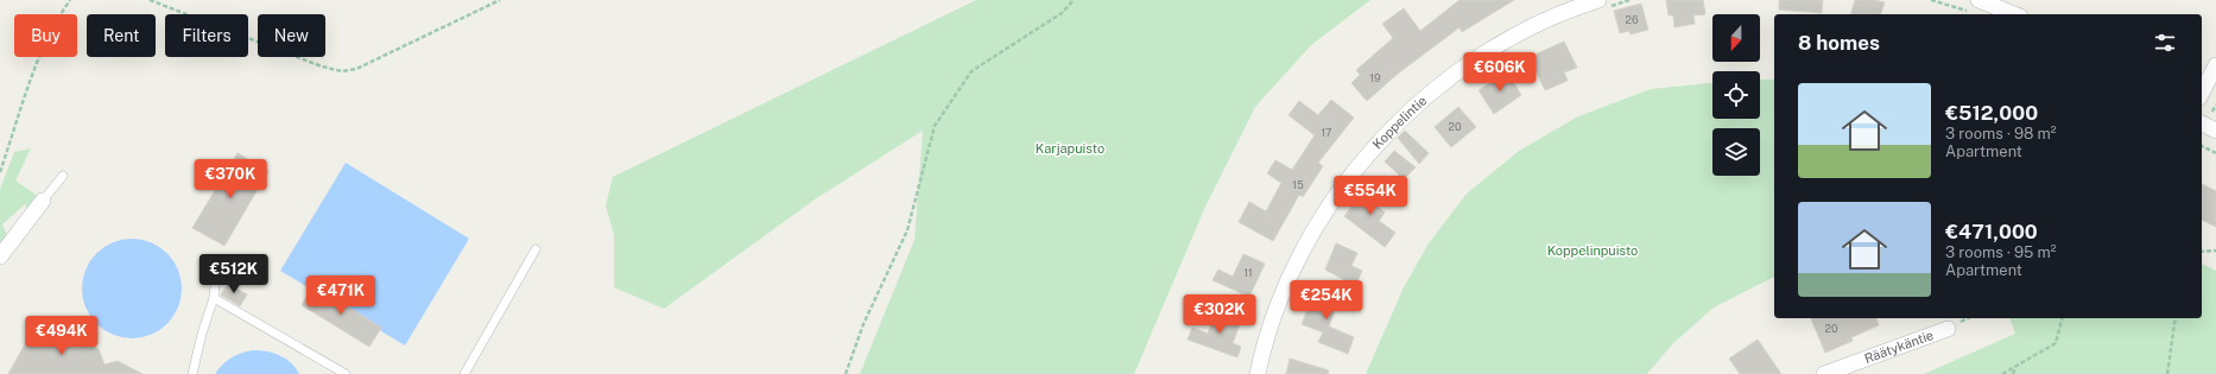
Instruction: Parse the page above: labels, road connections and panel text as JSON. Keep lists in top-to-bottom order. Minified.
{"streets":{"street":["Koppelintie","Räätykäntie"]},"parks":["Karjapuisto","Koppelinpuisto"],"house_numbers":["26","19","20","17","15","11","20"],"north":"bottom","page":{"chip":["Buy","Rent","Filters","New"],"heading":"8 homes","price":["€606K","€370K","€554K","€512K","€471K","€254K","€302K","€494K"],"list":[{"name":"€512,000","note":"3 rooms · 98 m² · Apartment"},{"name":"€471,000","note":"3 rooms · 95 m² · Apartment"}]}}
